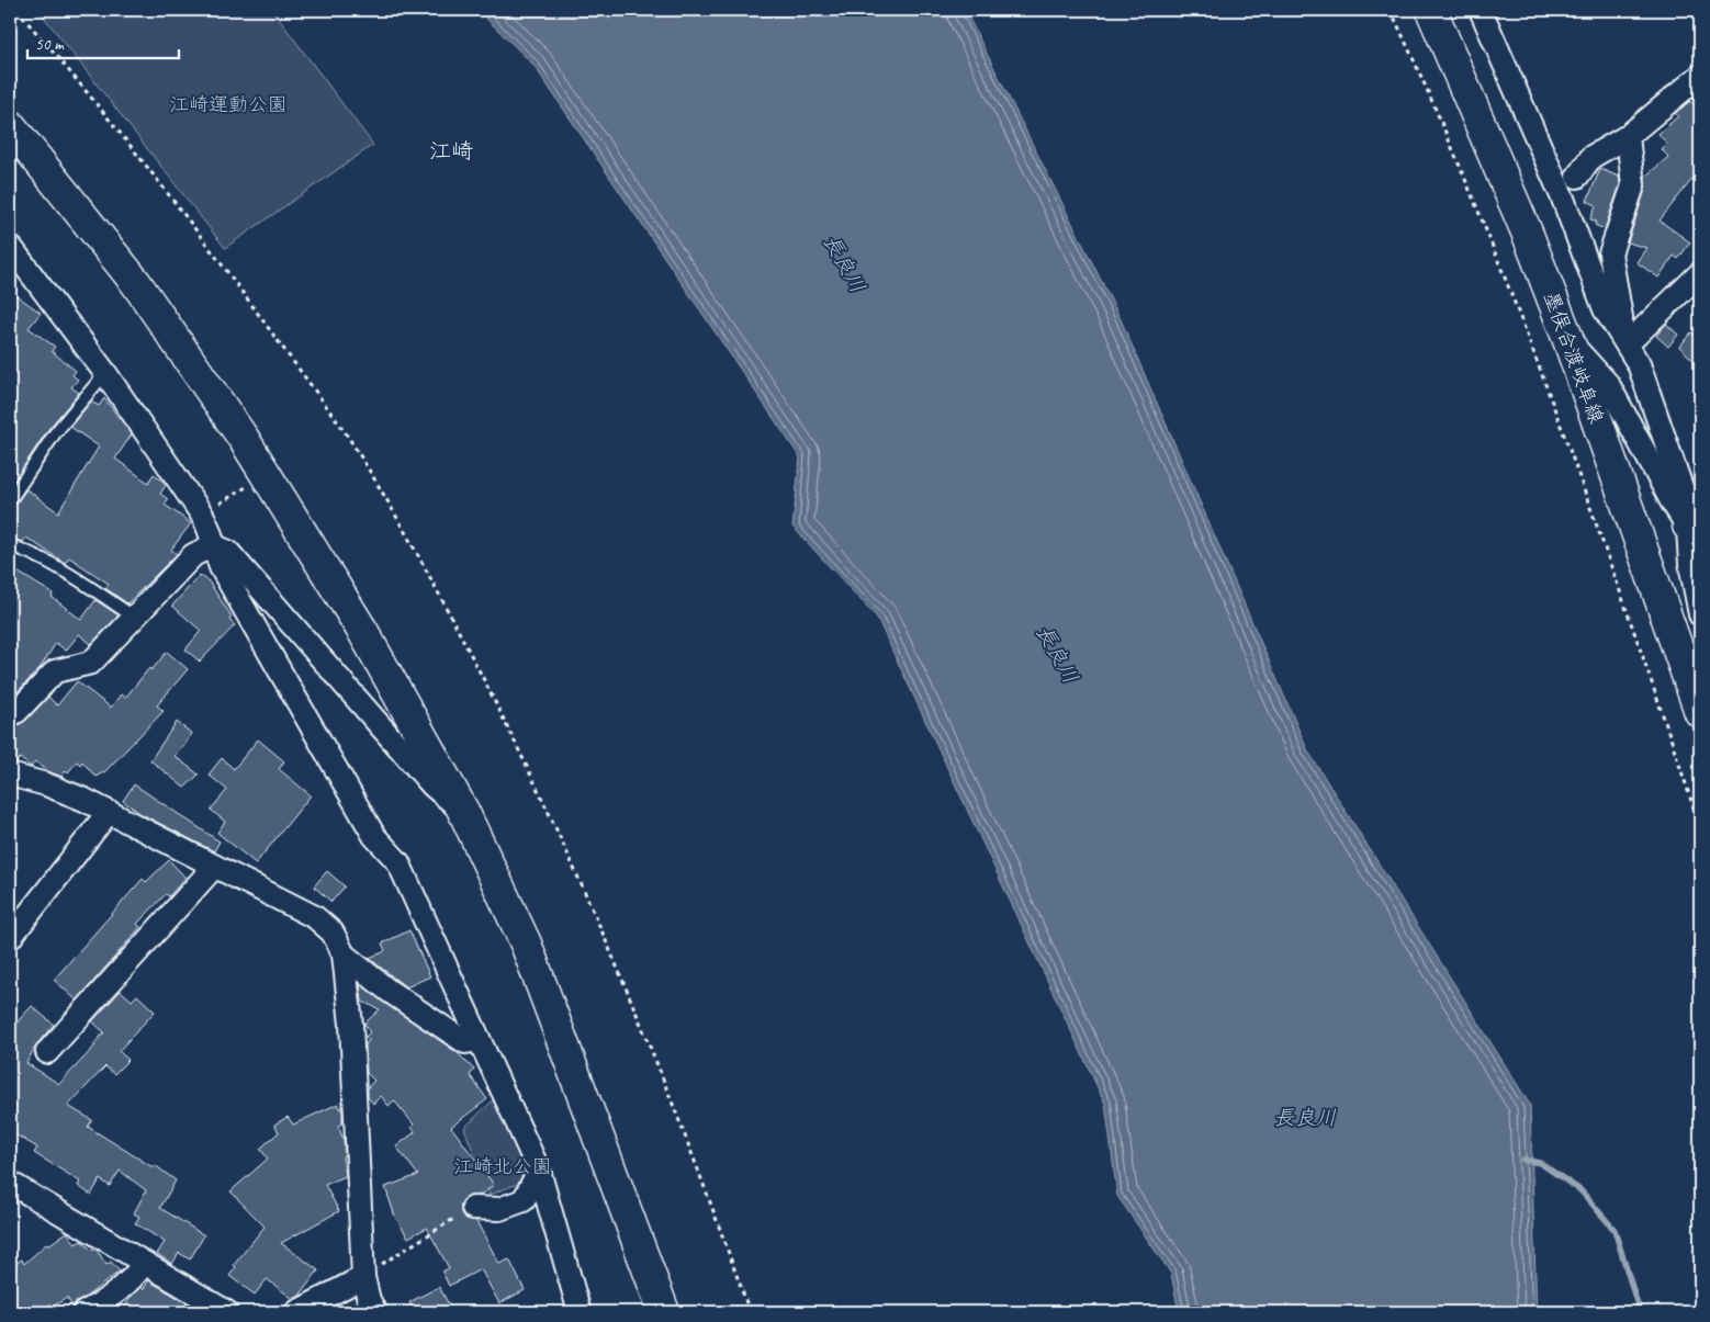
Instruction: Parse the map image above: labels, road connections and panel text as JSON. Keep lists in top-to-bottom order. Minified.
{"streets":{"street":["墨俣合渡岐阜線"]},"districts":["江崎"],"water":["長良川"],"parks":["江崎運動公園","江崎北公園"],"scale_bar":"50 m"}
